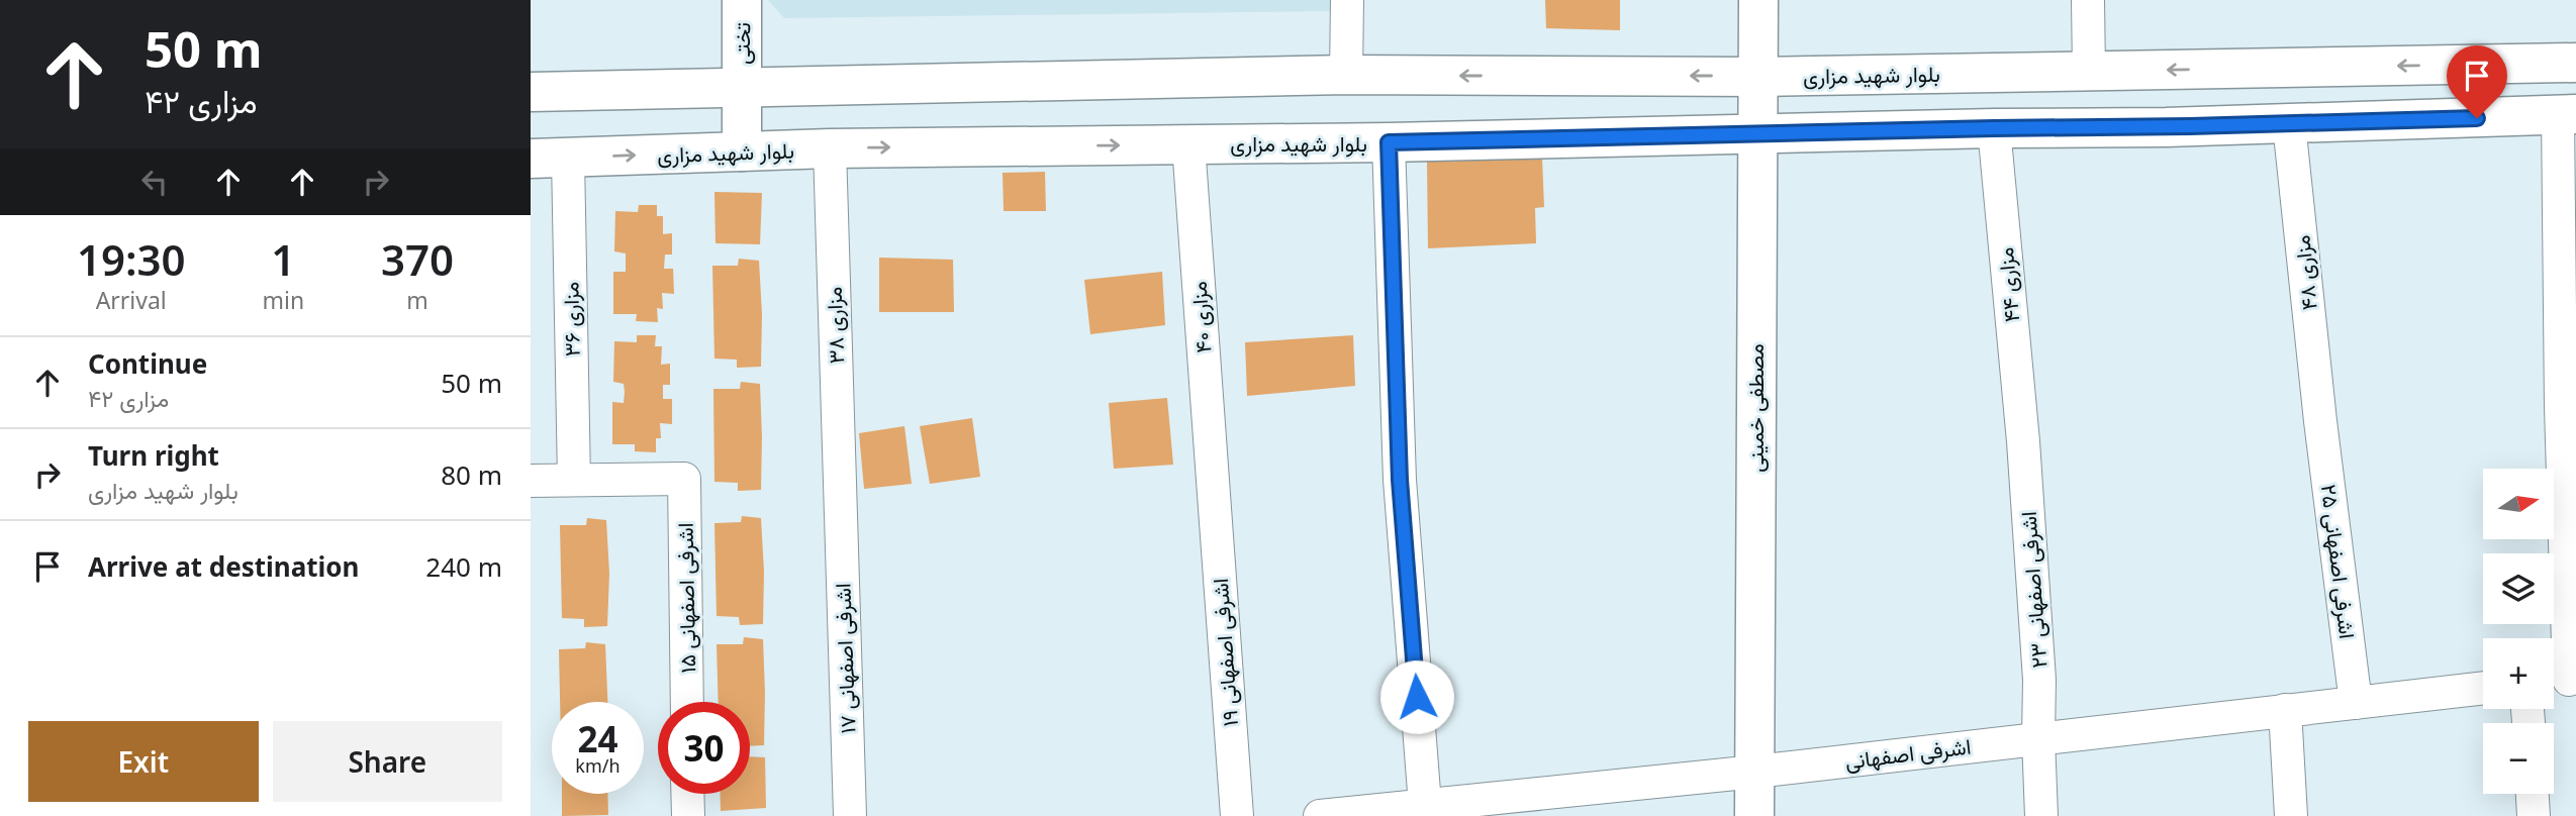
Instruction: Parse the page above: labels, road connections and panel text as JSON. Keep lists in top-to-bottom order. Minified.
{"streets":{"main road":["تختی","بلوار شهید مزاری","مصطفی خمینی"],"street":["مزاری ۴۸","مزاری ۴۴","مزاری ۴۰","مزاری ۳۶","مزاری ۳۸","اشرفی اصفهانی ۲۵","اشرفی اصفهانی ۲۳","اشرفی اصفهانی ۱۵","اشرفی اصفهانی ۱۹","اشرفی اصفهانی ۱۷","اشرفی اصفهانی"]},"crossings":[["تختی","بلوار شهید مزاری"],["بلوار شهید مزاری","مزاری ۴۸"],["بلوار شهید مزاری","مزاری ۴۴"],["بلوار شهید مزاری","مزاری ۴۰"],["بلوار شهید مزاری","مزاری ۳۶"],["بلوار شهید مزاری","مزاری ۳۸"],["بلوار شهید مزاری","مصطفی خمینی"],["مزاری ۴۸","اشرفی اصفهانی ۲۵"],["مزاری ۴۴","اشرفی اصفهانی ۲۳"],["مزاری ۴۰","اشرفی اصفهانی ۱۹"],["مزاری ۳۶","اشرفی اصفهانی ۱۵"],["مزاری ۳۸","اشرفی اصفهانی ۱۷"],["مصطفی خمینی","اشرفی اصفهانی"],["اشرفی اصفهانی ۲۵","اشرفی اصفهانی"],["اشرفی اصفهانی ۲۳","اشرفی اصفهانی"]],"north":"right","page":{"turn":["50 m","مزاری ۴۲"],"eta":["19:30","Arrival","1","min","370","m"],"list":[{"name":"Continue","note":"مزاری ۴۲","value":"50 m"},{"name":"Turn right","note":"بلوار شهید مزاری","value":"80 m"},{"name":"Arrive at destination","value":"240 m"}],"map_buttons":["+","−"],"speed":"24 km/h","limit":"30","buttons":["Exit","Share"]}}
